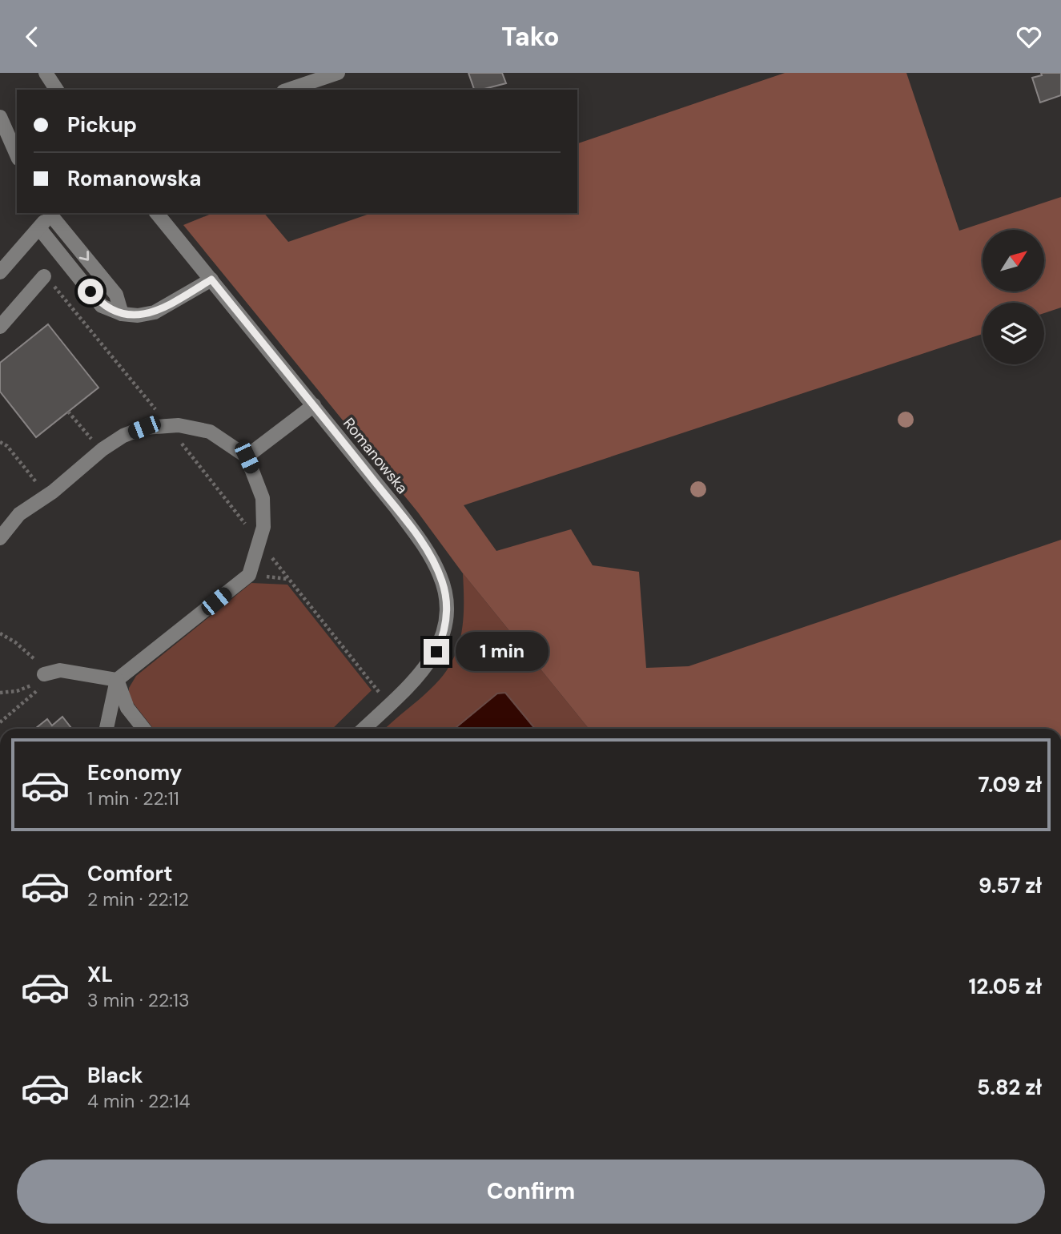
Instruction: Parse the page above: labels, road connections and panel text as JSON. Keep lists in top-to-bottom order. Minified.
{"streets":{"street":["Romanowska"]},"north":"top right","page":{"header":"Tako","banner":["Pickup","Romanowska"],"bubble":"1 min","list":[{"name":"Economy","note":"1 min · 22:11","value":"7.09 zł"},{"name":"Comfort","note":"2 min · 22:12","value":"9.57 zł"},{"name":"XL","note":"3 min · 22:13","value":"12.05 zł"},{"name":"Black","note":"4 min · 22:14","value":"5.82 zł"}],"buttons":"Confirm"}}
